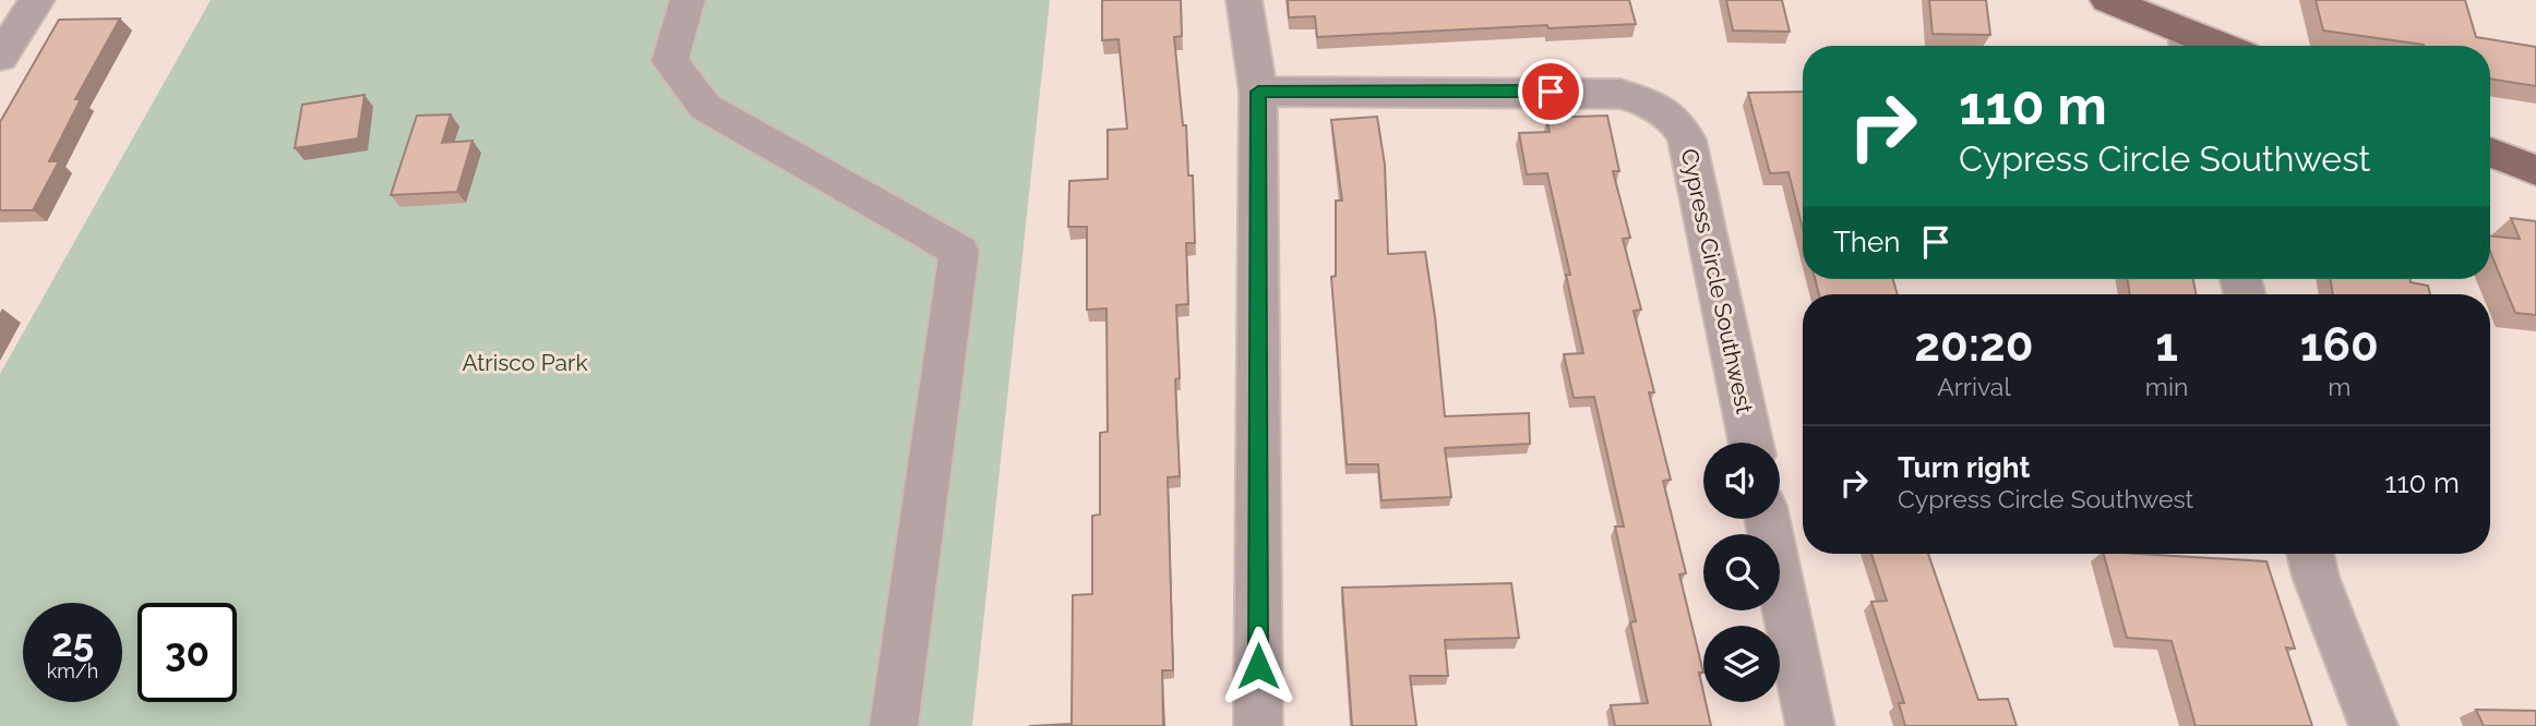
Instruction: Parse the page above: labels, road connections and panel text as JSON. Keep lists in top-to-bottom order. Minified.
{"streets":{"street":["Cypress Circle Southwest"]},"parks":["Atrisco Park"],"page":{"turn":["110 m","Cypress Circle Southwest"],"then":"Then","eta":["20:20","Arrival","1","min","160","m"],"list":[{"name":"Turn right","note":"Cypress Circle Southwest","value":"110 m"}],"speed":"25 km/h","limit":"30"}}
